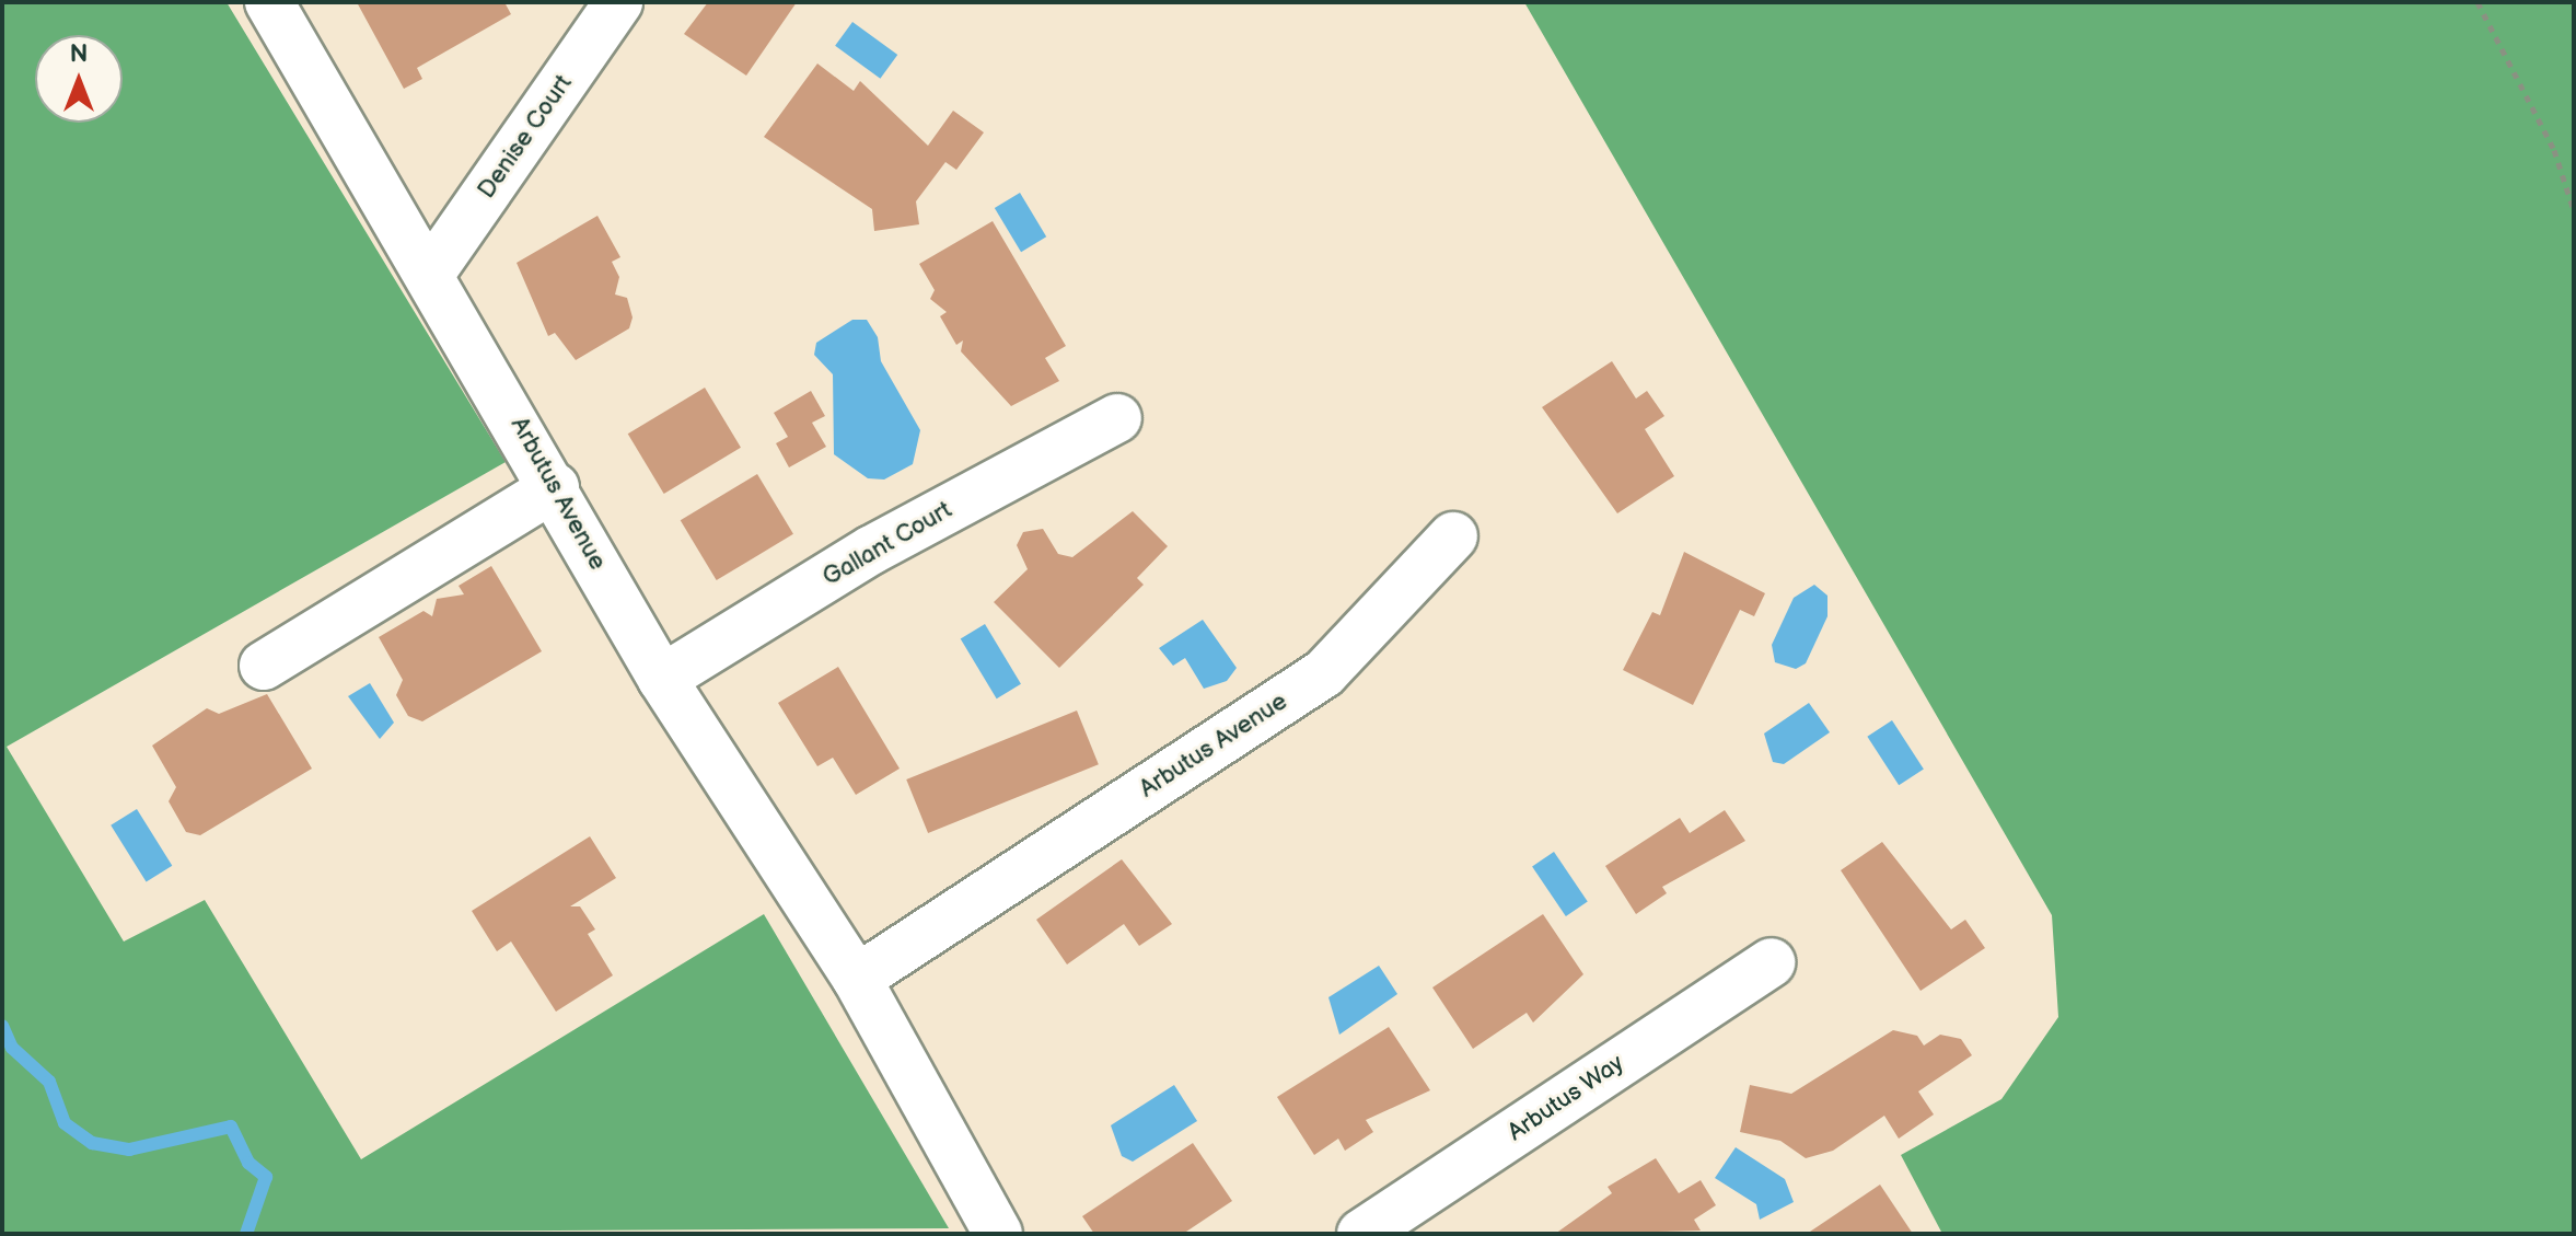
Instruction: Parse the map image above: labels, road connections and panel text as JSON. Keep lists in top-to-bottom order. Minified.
{"streets":{"street":["Denise Court","Arbutus Avenue","Gallant Court","Arbutus Way"]},"crossings":[["Denise Court","Arbutus Avenue"],["Arbutus Avenue","Gallant Court"]],"north":"top"}
